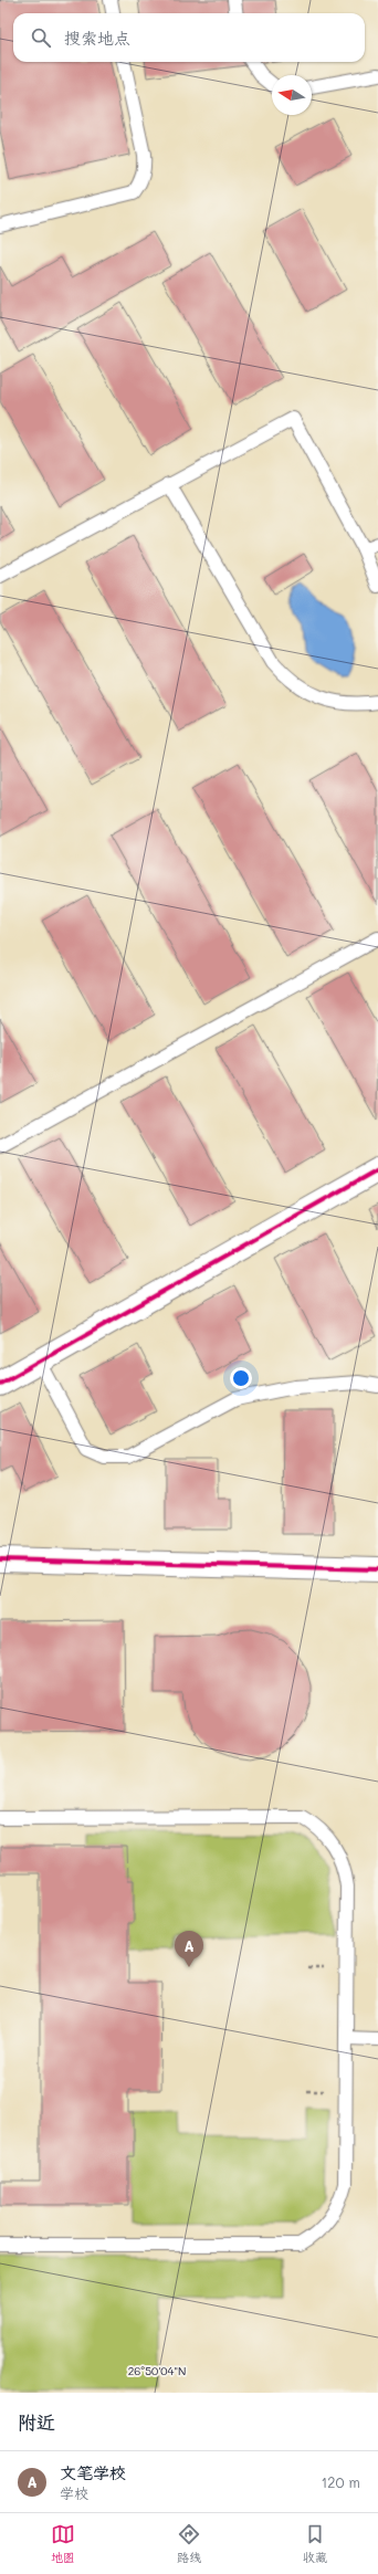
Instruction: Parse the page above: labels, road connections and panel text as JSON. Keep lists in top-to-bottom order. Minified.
{"north":"left","page":{"search":"搜索地点","pins":"A","heading":"附近","list":[{"mark":"A","name":"文笔学校","note":"学校","value":"120 m"}],"nav":["地图","路线","收藏"]},"coordinates":["26°50'04\"N"]}
